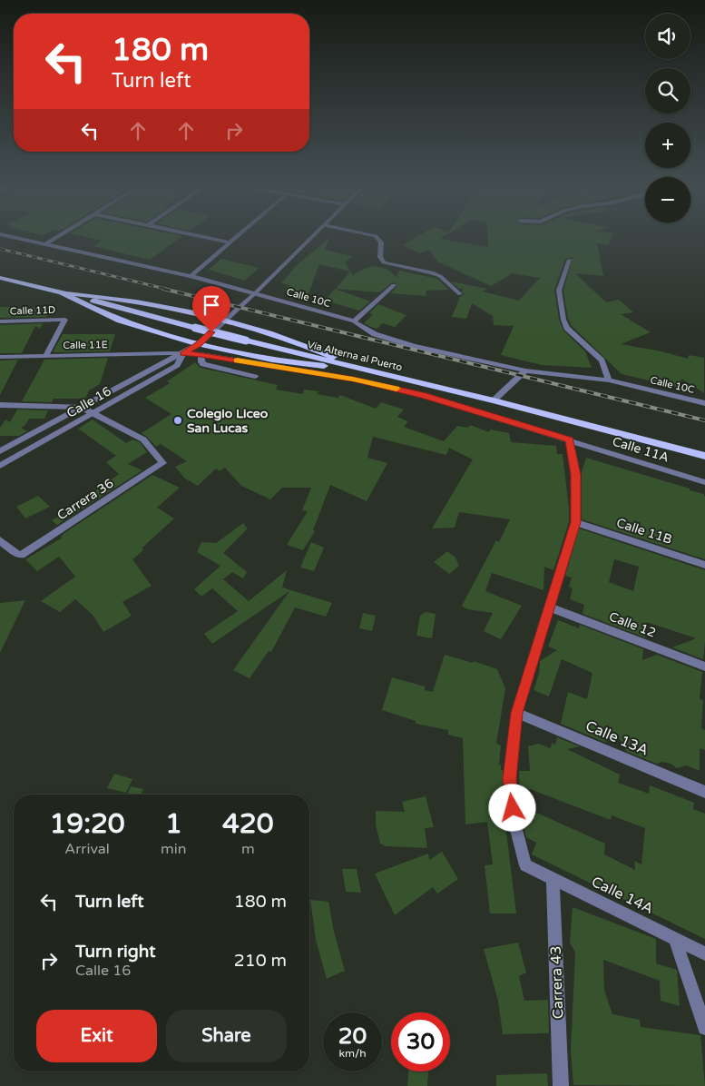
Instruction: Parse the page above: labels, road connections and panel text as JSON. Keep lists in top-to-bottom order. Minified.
{"streets":{"main road":["Vía Alterna al Puerto"],"street":["Calle 10C","Calle 11D","Calle 11E","Calle 16","Calle 11A","Carrera 36","Calle 11B","Calle 12","Calle 13A","Calle 14A","Carrera 43"]},"crossings":[["Calle 10C","Calle 16"],["Calle 11D","Calle 11E"],["Calle 11E","Calle 16"],["Calle 11E","Calle 11A"],["Calle 16","Carrera 36"],["Calle 13A","Calle 14A"],["Calle 14A","Carrera 43"]],"places":["Colegio Liceo San Lucas"],"page":{"map_buttons":["+","−"],"turn":["180 m","Turn left"],"eta":["19:20","Arrival","1","min","420","m"],"list":[{"name":"Turn left","value":"180 m"},{"name":"Turn right","note":"Calle 16","value":"210 m"}],"buttons":["Exit","Share"],"speed":"20 km/h","limit":"30"}}
